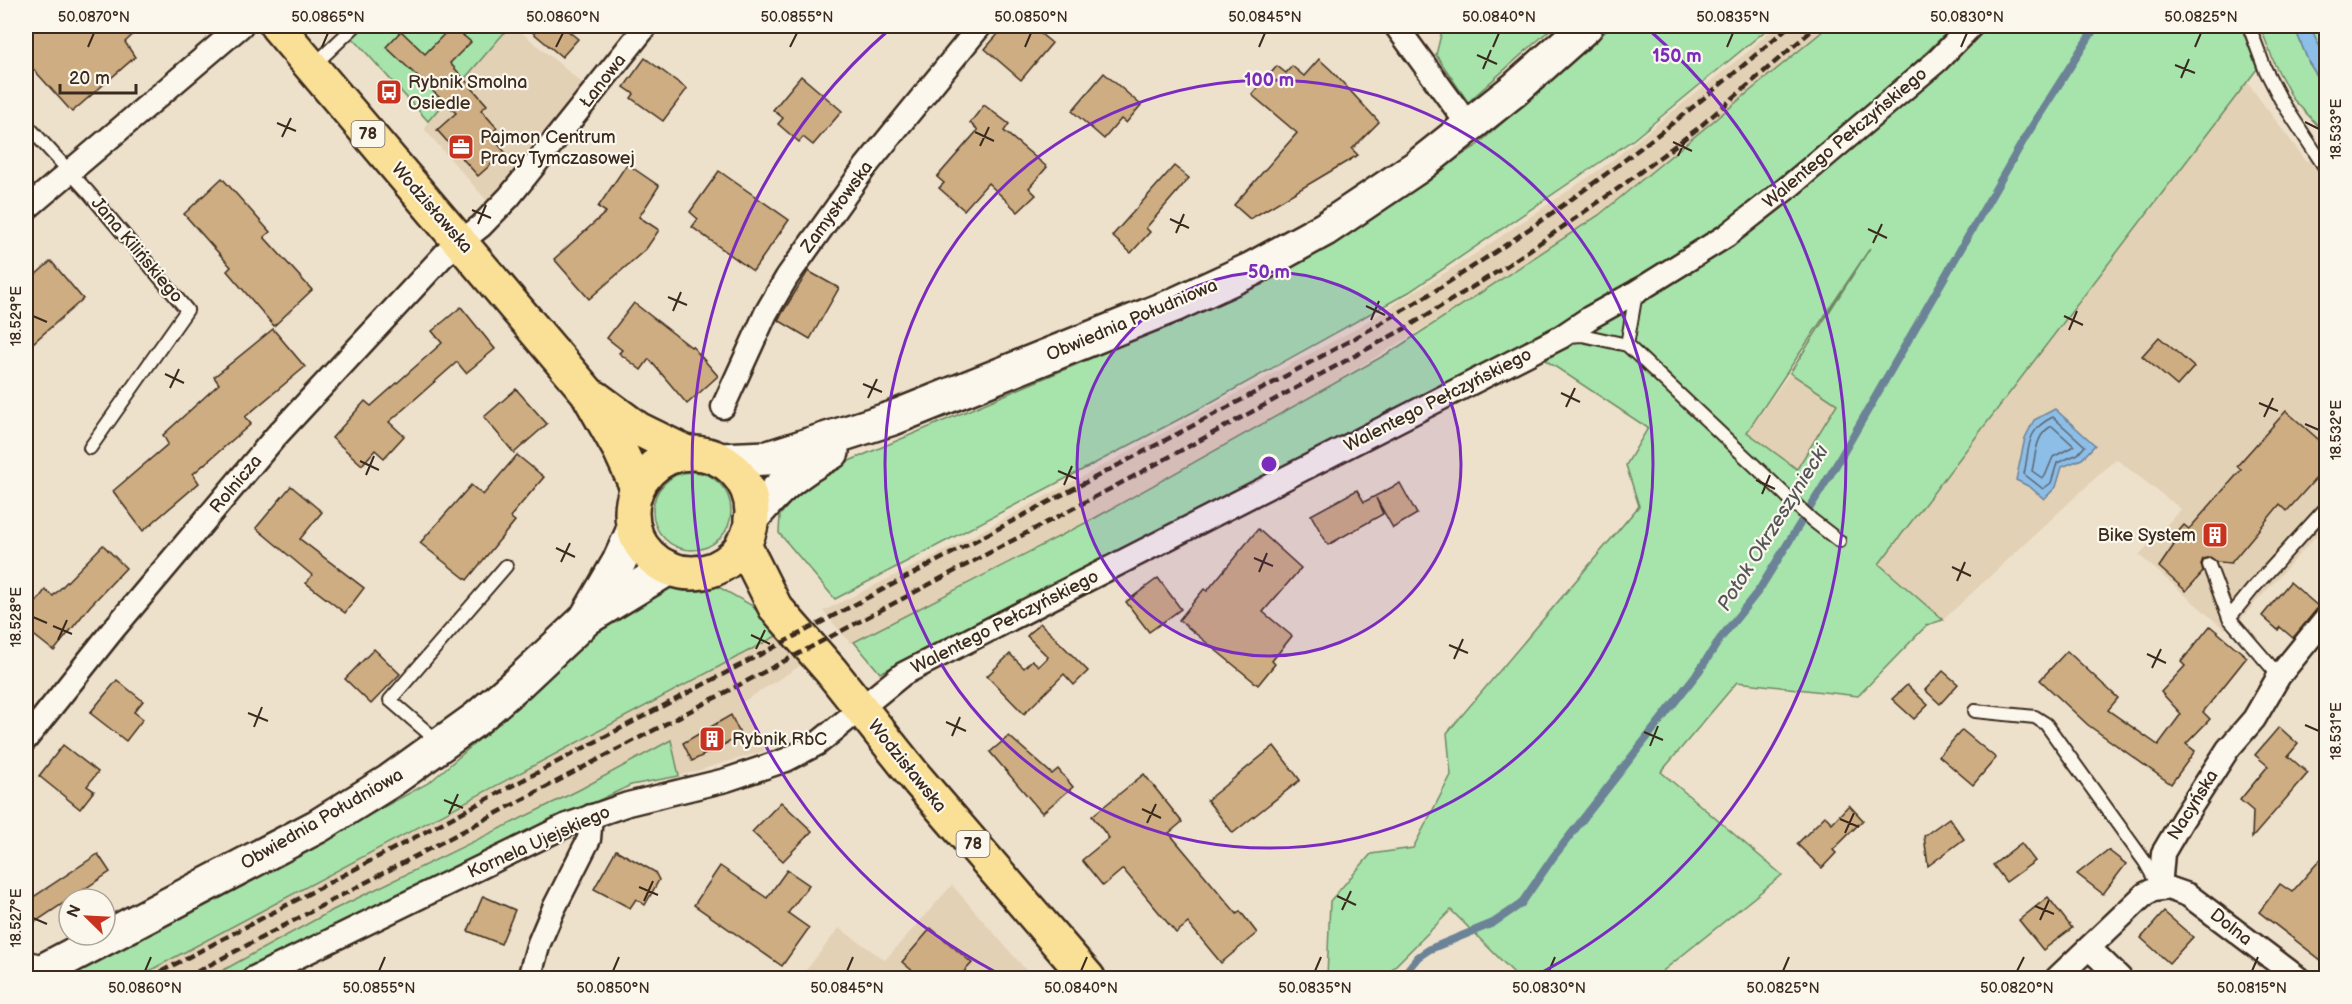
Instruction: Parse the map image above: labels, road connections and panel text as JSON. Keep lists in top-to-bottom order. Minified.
{"streets":{"main road":["78","Wodzisławska","Obwiednia Południowa"],"street":["Łanowa","Walentego Pełczyńskiego","Zamysłowska","Rolnicza","Nacyńska","Kornela Ujejskiego","Dolna"],"lane":["Jana Kilińskiego"]},"crossings":[["Łanowa","Wodzisławska"],["Łanowa","Rolnicza"],["78","Wodzisławska"],["78","Obwiednia Południowa"],["Walentego Pełczyńskiego","Wodzisławska"],["Walentego Pełczyńskiego","Kornela Ujejskiego"],["Wodzisławska","Obwiednia Południowa"],["Wodzisławska","Rolnicza"],["Wodzisławska","Kornela Ujejskiego"],["Nacyńska","Dolna"]],"water":["Potok Okrzeszyniecki"],"places":{"bus stop":["Rybnik Smolna Osiedle"],"office":["Pajmon Centrum Pracy Tymczasowej"],"building":["Bike System","Rybnik RbC"]},"scale_bar":"20 m","north":"top left","coordinates":["50.0870°N","50.0865°N","50.0860°N","50.0855°N","50.0850°N","50.0845°N","50.0840°N","50.0835°N","50.0830°N","50.0825°N","18.533°E","18.529°E","18.532°E","18.528°E","18.531°E","18.527°E","50.0820°N","50.0815°N"],"rings":["150 m","100 m","50 m"]}
